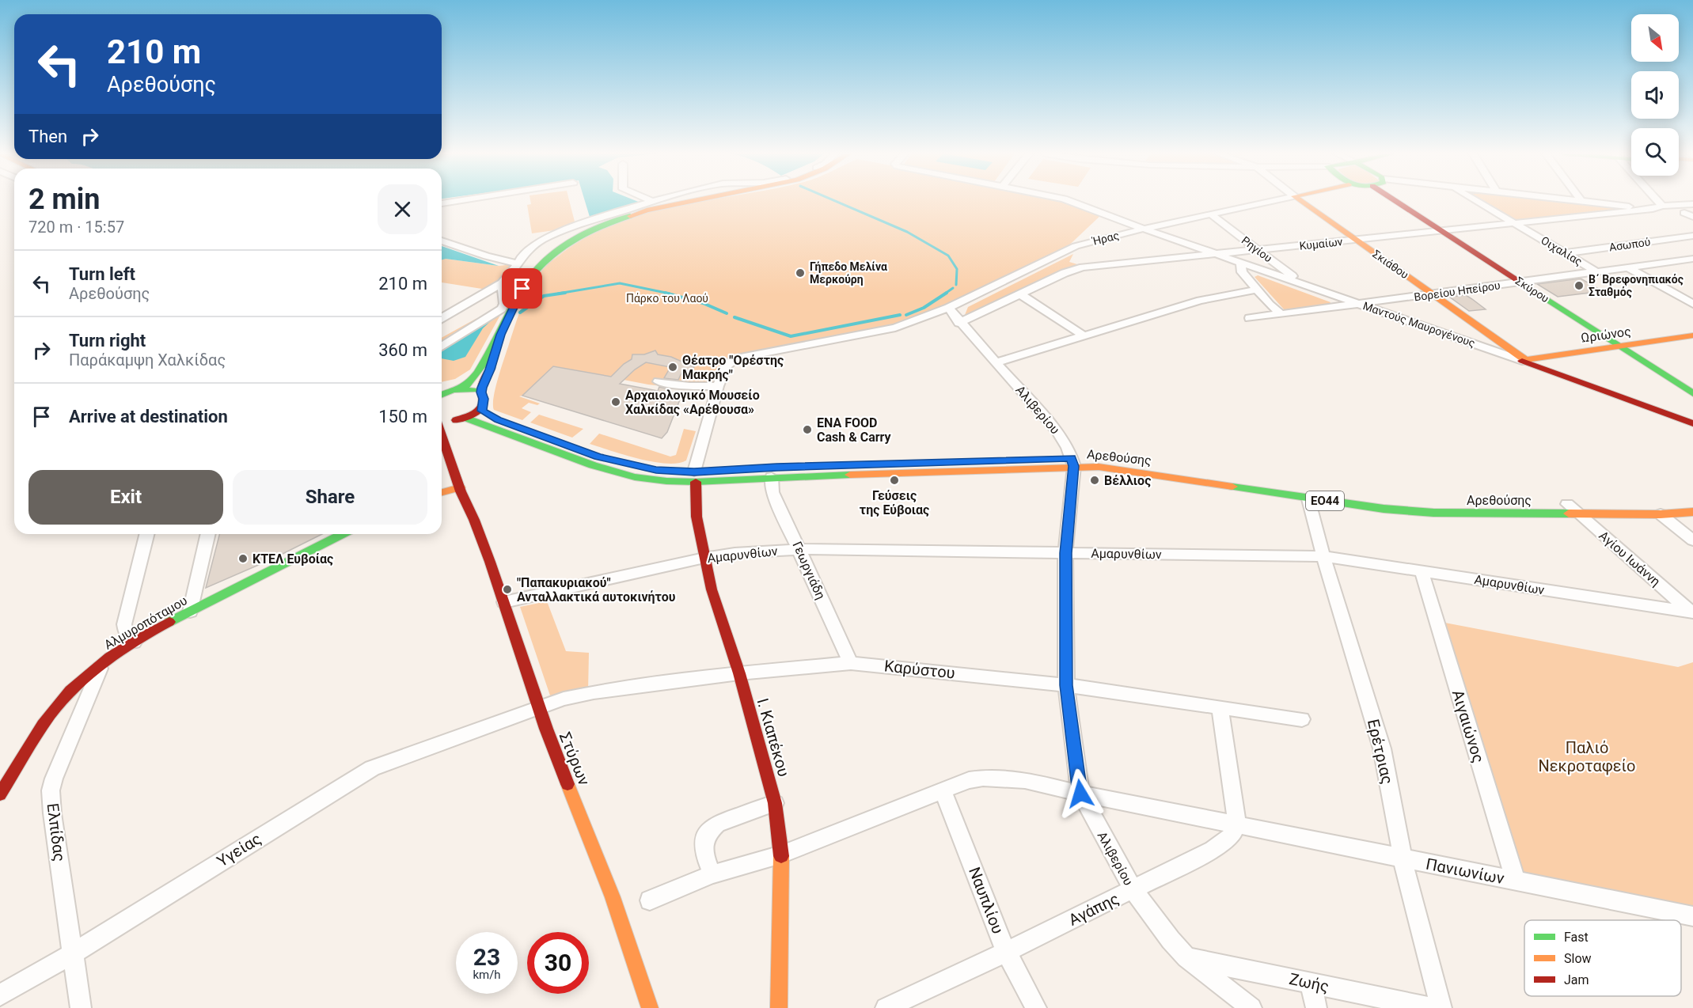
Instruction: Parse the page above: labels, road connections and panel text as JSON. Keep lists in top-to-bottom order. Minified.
{"streets":{"main road":["Σκιάθου","Σκύρου","Μαντούς Μαυρογένους","Ωριώνος","Αρεθούσης","ΕΟ44","Αλμυροπόταμου","Ι. Κιαπέκου","Στύρων"],"street":["Ήρας","Κυμαίων","Ασωπού","Ρηγίου","Οιχαλίας","Βορείου Ηπείρου","Αλιβερίου","Αμαρυνθίων","Αγίου Ιωάννη","Γεωργιάδη","Καρύστου","Αιγαιώνος","Ερέτριας","Ελπίδας","Υγείας","Πανιωνίων","Ναυπλίου","Αγάπης","Ζωής"]},"crossings":[["Ήρας","Ρηγίου"],["Ήρας","Μαντούς Μαυρογένους"],["Ήρας","Αλιβερίου"],["Κυμαίων","Ρηγίου"],["Κυμαίων","Οιχαλίας"],["Κυμαίων","Σκιάθου"],["Κυμαίων","Σκύρου"],["Κυμαίων","Μαντούς Μαυρογένους"],["Κυμαίων","Αλιβερίου"],["Ασωπού","Οιχαλίας"],["Ρηγίου","Μαντούς Μαυρογένους"],["Οιχαλίας","Βορείου Ηπείρου"],["Σκιάθου","Βορείου Ηπείρου"],["Σκιάθου","Μαντούς Μαυρογένους"],["Σκιάθου","Ωριώνος"],["Σκύρου","Βορείου Ηπείρου"],["Σκύρου","Ωριώνος"],["Βορείου Ηπείρου","Μαντούς Μαυρογένους"],["Μαντούς Μαυρογένους","Ωριώνος"],["Αλιβερίου","Αρεθούσης"],["Αλιβερίου","Αμαρυνθίων"],["Αλιβερίου","Καρύστου"],["Αλιβερίου","Πανιωνίων"],["Αλιβερίου","Αγάπης"],["Αλιβερίου","Ζωής"],["Αρεθούσης","ΕΟ44"],["Αρεθούσης","Αγίου Ιωάννη"],["Αρεθούσης","Γεωργιάδη"],["Αρεθούσης","Ι. Κιαπέκου"],["Αρεθούσης","Ερέτριας"],["Αρεθούσης","Στύρων"],["ΕΟ44","Στύρων"],["Αμαρυνθίων","Αγίου Ιωάννη"],["Αμαρυνθίων","Γεωργιάδη"],["Αμαρυνθίων","Αιγαιώνος"],["Αμαρυνθίων","Ι. Κιαπέκου"],["Αμαρυνθίων","Ερέτριας"],["Αμαρυνθίων","Στύρων"],["Γεωργιάδη","Καρύστου"],["Αλμυροπόταμου","Ελπίδας"],["Καρύστου","Ι. Κιαπέκου"],["Καρύστου","Στύρων"],["Καρύστου","Υγείας"],["Αιγαιώνος","Πανιωνίων"],["Ι. Κιαπέκου","Πανιωνίων"],["Ερέτριας","Πανιωνίων"],["Στύρων","Υγείας"],["Ελπίδας","Υγείας"],["Πανιωνίων","Ναυπλίου"],["Πανιωνίων","Αγάπης"],["Ναυπλίου","Αγάπης"]],"parks":["Πάρκο του Λαού","Παλιό Νεκροταφείο"],"places":["Γήπεδο Μελίνα Μερκούρη","Β΄ Βρεφονηπιακός Σταθμός","Θέατρο \"Ορέστης Μακρής\"","Αρχαιολογικό Μουσείο Χαλκίδας «Αρέθουσα»","ENA FOOD Cash & Carry","Γεύσεις της Εύβοιας","Βέλλιος","ΚΤΕΛ Ευβοίας","\"Παπακυριακού\" Ανταλλακτικά αυτοκινήτου"],"legend":["Fast","Slow","Jam"],"north":"bottom right","page":{"turn":["210 m","Αρεθούσης"],"then":"Then","heading":["2 min","720 m · 15:57"],"list":[{"name":"Turn left","note":"Αρεθούσης","value":"210 m"},{"name":"Turn right","note":"Παράκαμψη Χαλκίδας","value":"360 m"},{"name":"Arrive at destination","value":"150 m"}],"buttons":["Exit","Share"],"speed":"23 km/h","limit":"30"}}
